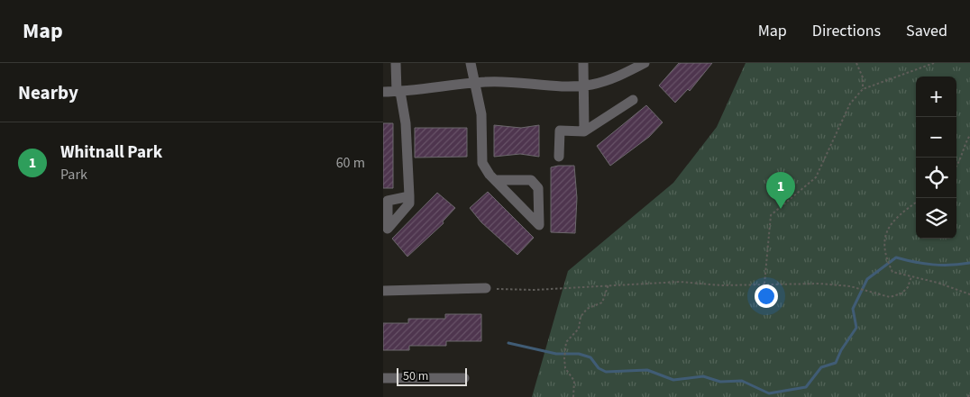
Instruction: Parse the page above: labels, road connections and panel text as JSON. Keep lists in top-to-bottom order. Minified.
{"scale_bar":"50 m","page":{"header":"Map","nav":["Map","Directions","Saved"],"heading":"Nearby","map_buttons":["+","−"],"list":[{"mark":"1","name":"Whitnall Park","note":"Park","value":"60 m"}],"pins":"1","scale":"50 m"}}
